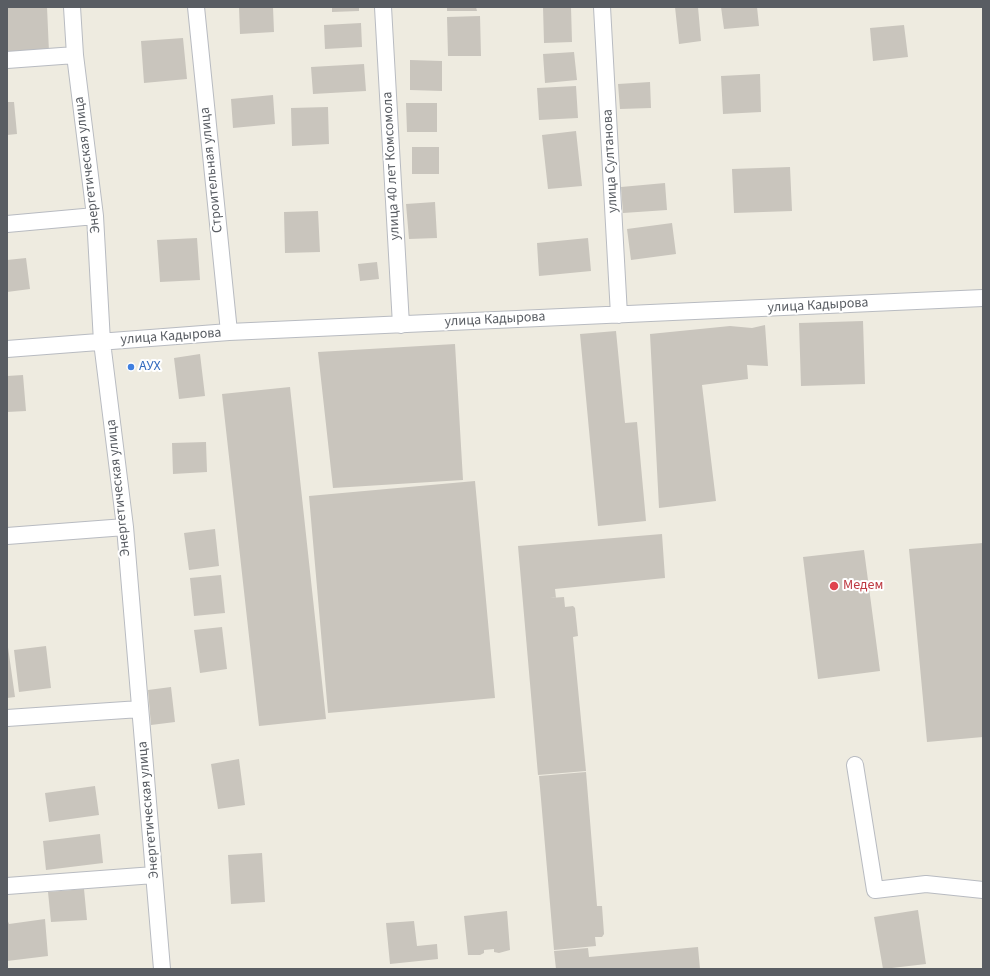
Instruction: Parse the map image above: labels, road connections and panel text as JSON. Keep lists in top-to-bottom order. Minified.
{"streets":{"street":["улица Султанова","Энергетическая улица","улица 40 лет Комсомола","Строительная улица","улица Кадырова"]},"crossings":[["улица Султанова","улица Кадырова"],["Энергетическая улица","улица Кадырова"],["улица 40 лет Комсомола","улица Кадырова"],["Строительная улица","улица Кадырова"]],"places":["АУХ","Медем"]}
